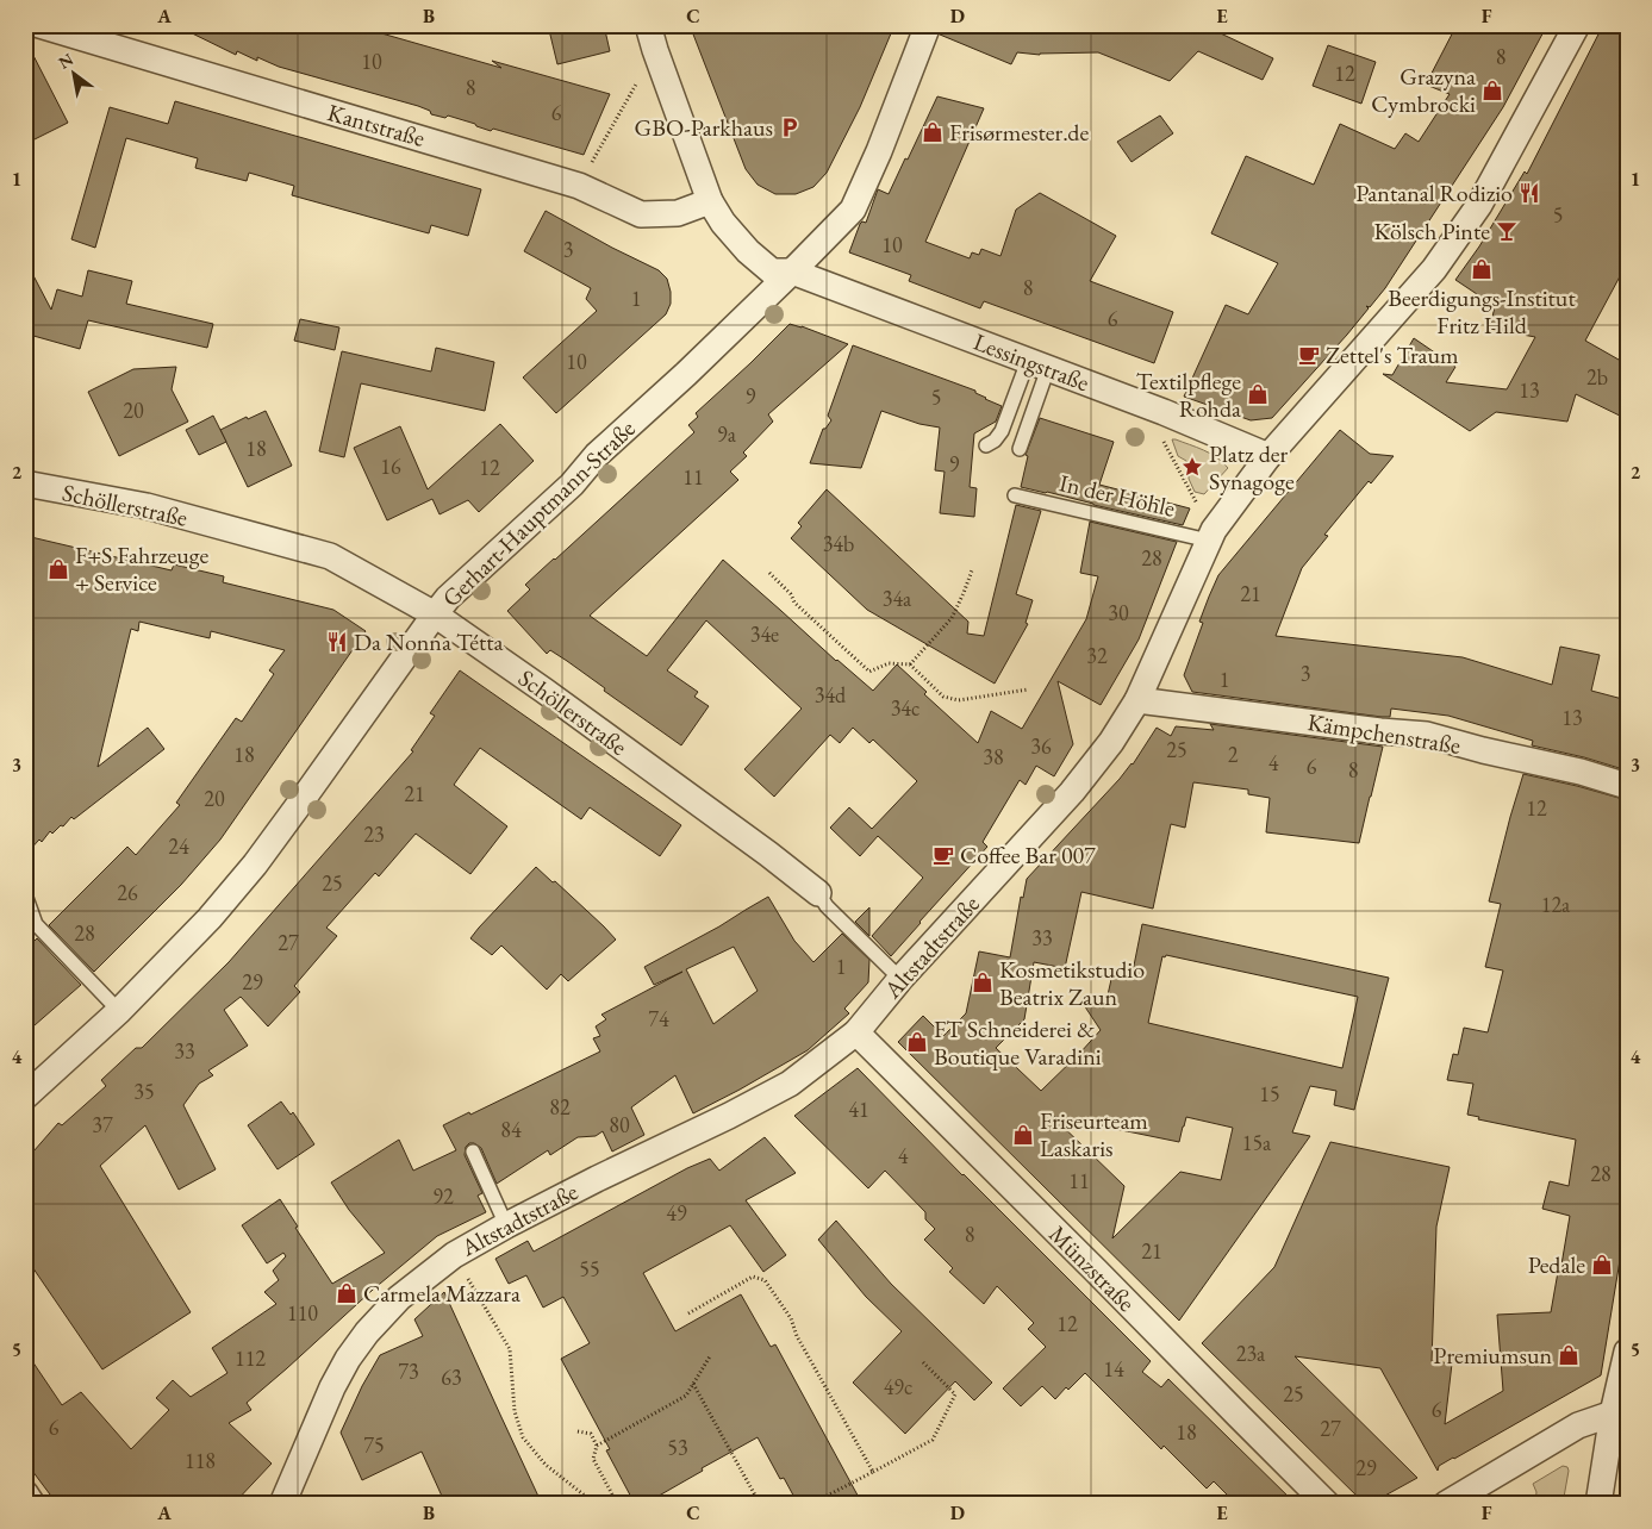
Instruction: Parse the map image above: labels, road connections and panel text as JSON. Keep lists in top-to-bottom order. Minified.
{"streets":{"street":["Kantstraße","Lessingstraße","Schöllerstraße","Gerhart-Hauptmann-Straße","Kämpchenstraße","Altstadtstraße","Münzstraße"],"lane":["In der Höhle"]},"crossings":[["Kantstraße","Lessingstraße"],["Lessingstraße","Gerhart-Hauptmann-Straße"],["Lessingstraße","Altstadtstraße"],["In der Höhle","Altstadtstraße"],["Schöllerstraße","Gerhart-Hauptmann-Straße"],["Schöllerstraße","Altstadtstraße"],["Kämpchenstraße","Altstadtstraße"],["Altstadtstraße","Münzstraße"]],"places":{"shop":["Grazyna Cymbrocki","Frisørmester.de","Beerdigungs-Institut Fritz Hild","Textilpflege Rohda","F+S Fahrzeuge + Service","Kosmetikstudio Beatrix Zaun","FT Schneiderei & Boutique Varadini","Friseurteam Laskaris","Pedale","Carmela Mazzara","Premiumsun"],"parking":["GBO-Parkhaus"],"restaurant":["Pantanal Rodizio","Da Nonna Tétta"],"bar":["Kölsch Pinte"],"cafe":["Zettel's Traum","Coffee Bar 007"],"place":["Platz der Synagoge"]},"house_numbers":["8","10","12","8","6","5","10","3","8","1","6","10","2b","13","9","5","20","9a","18","9","16","12","11","34b","28","21","34a","30","34e","32","3","1","34d","34c","13","36","25","18","2","38","4","6","8","21","20","12","23","24","25","26","12a","28","33","27","1","29","74","33","35","15","82","41","37","80","84","15a","4","28","11","92","49","8","21","55","110","12","23a","112","14","73","63","49c","25","6","6","27","18","75","53","118","29"],"north":"top left","grid":{"columns":["A","B","C","D","E","F"],"rows":["1","2","3","4","5"]}}
